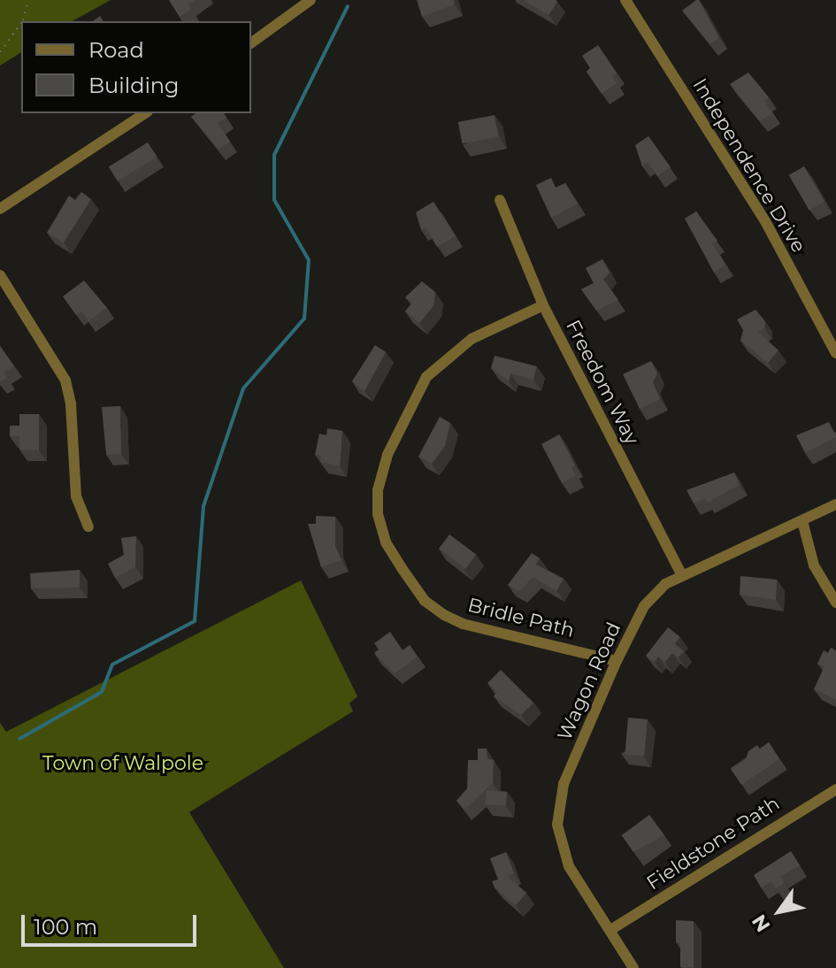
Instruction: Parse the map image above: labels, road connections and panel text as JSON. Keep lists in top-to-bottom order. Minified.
{"streets":{"street":["Independence Drive","Freedom Way","Bridle Path","Wagon Road","Fieldstone Path"]},"crossings":[["Freedom Way","Bridle Path"],["Freedom Way","Wagon Road"],["Bridle Path","Wagon Road"],["Wagon Road","Fieldstone Path"]],"parks":["Town of Walpole"],"legend":["Road","Building"],"scale_bar":"100 m","north":"bottom left"}
